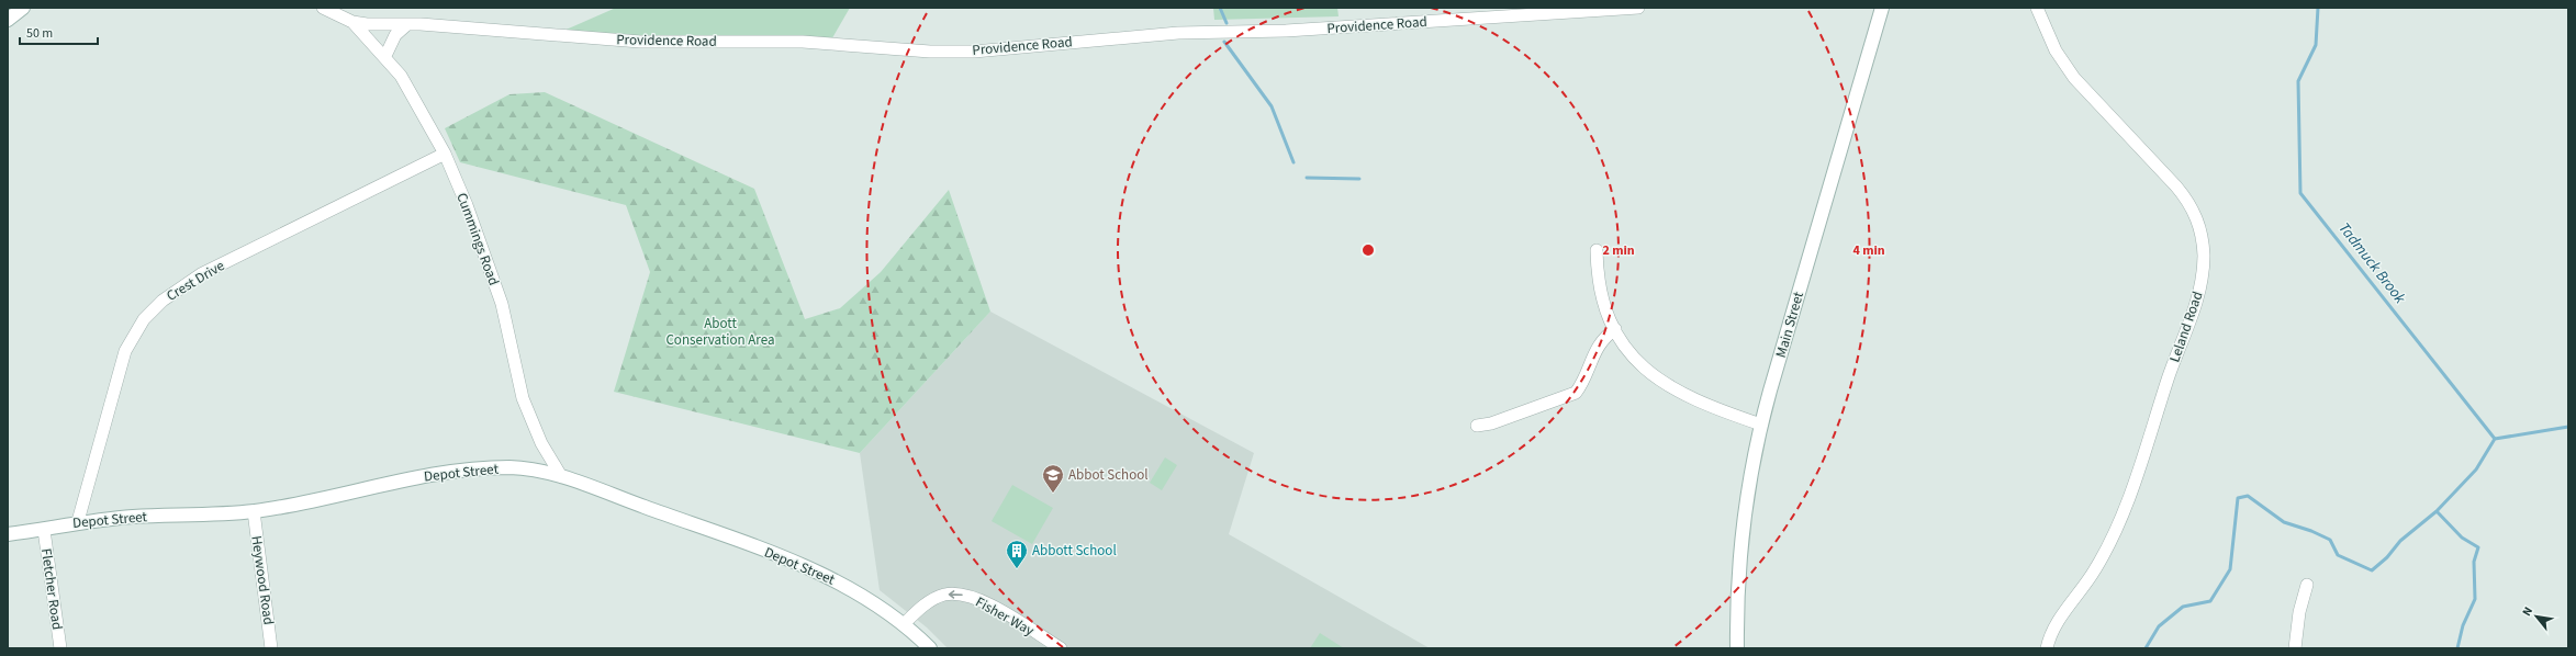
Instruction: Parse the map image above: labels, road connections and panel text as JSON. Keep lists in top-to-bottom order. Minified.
{"streets":{"main road":["Main Street","Depot Street"],"street":["Providence Road","Cummings Road","Crest Drive","Leland Road","Heywood Road","Fletcher Road","Fisher Way"]},"crossings":[["Providence Road","Cummings Road"],["Cummings Road","Crest Drive"],["Cummings Road","Depot Street"],["Crest Drive","Depot Street"],["Depot Street","Heywood Road"],["Depot Street","Fletcher Road"],["Depot Street","Fisher Way"]],"one_way":["Fisher Way"],"water":["Tadmuck Brook"],"parks":["Abott Conservation Area"],"places":{"school or university":["Abbot School"],"building":["Abbott School"]},"scale_bar":"50 m","north":"top left","rings":["2 min","4 min"]}
